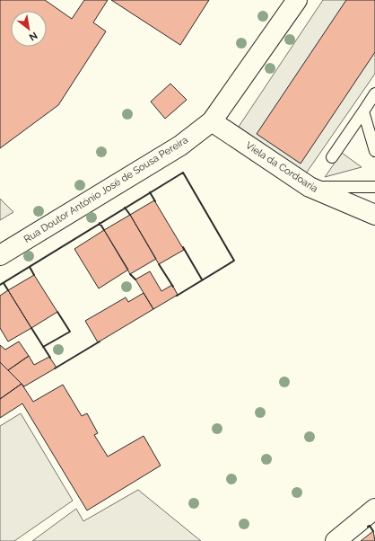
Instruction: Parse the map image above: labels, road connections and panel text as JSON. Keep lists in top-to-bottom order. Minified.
{"streets":{"street":["Viela da Cordoaria","Rua Doutor António José de Sousa Pereira"]},"crossings":[["Viela da Cordoaria","Rua Doutor António José de Sousa Pereira"]],"north":"bottom right"}
